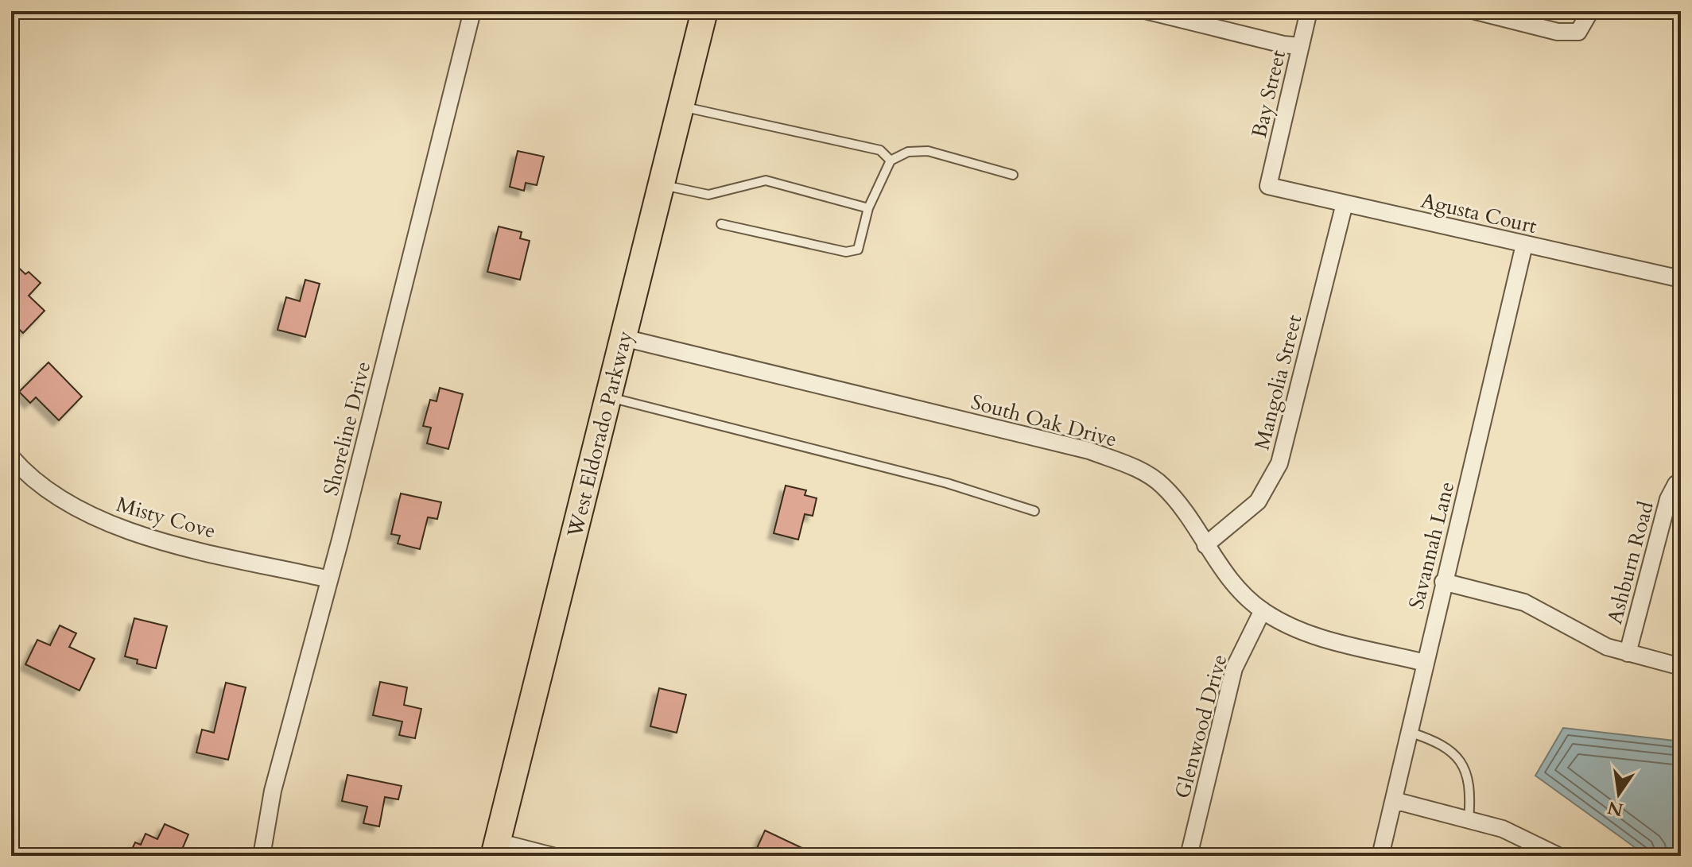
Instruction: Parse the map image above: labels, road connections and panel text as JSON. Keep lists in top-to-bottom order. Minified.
{"streets":{"main road":["West Eldorado Parkway"],"street":["Bay Street","Agusta Court","Mangolia Street","South Oak Drive","Shoreline Drive","Misty Cove","Savannah Lane","Ashburn Road","Glenwood Drive"]},"crossings":[["Bay Street","Agusta Court"],["Agusta Court","Mangolia Street"],["Agusta Court","Savannah Lane"],["Mangolia Street","South Oak Drive"],["South Oak Drive","West Eldorado Parkway"],["South Oak Drive","Savannah Lane"],["South Oak Drive","Glenwood Drive"],["Shoreline Drive","Misty Cove"]],"north":"bottom"}
